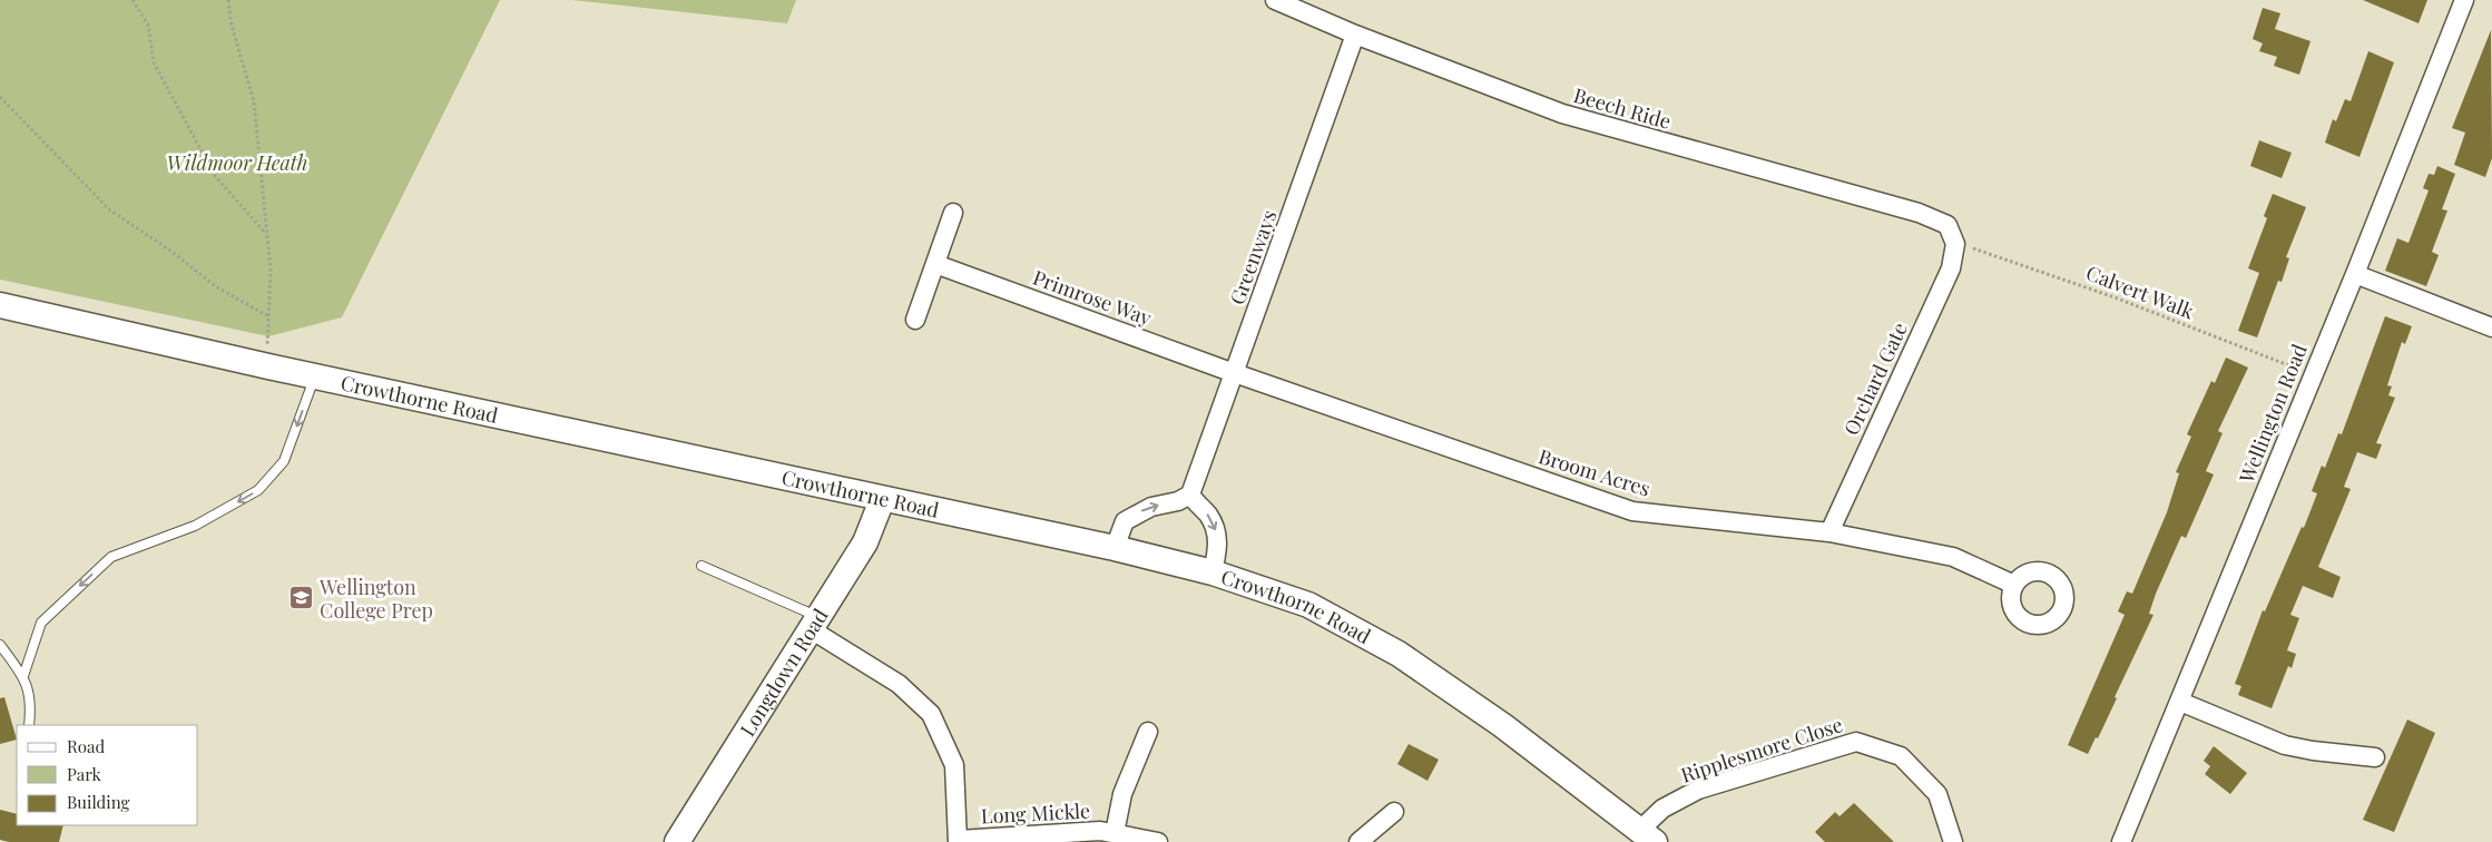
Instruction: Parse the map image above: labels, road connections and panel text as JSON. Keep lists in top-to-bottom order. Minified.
{"streets":{"street":["Beech Ride","Greenways","Primrose Way","Orchard Gate","Crowthorne Road","Wellington Road","Broom Acres","Longdown Road","Ripplesmore Close","Long Mickle"],"path":["Calvert Walk"]},"crossings":[["Beech Ride","Greenways"],["Beech Ride","Calvert Walk"],["Beech Ride","Orchard Gate"],["Greenways","Primrose Way"],["Greenways","Broom Acres"],["Calvert Walk","Orchard Gate"],["Calvert Walk","Wellington Road"],["Primrose Way","Broom Acres"],["Orchard Gate","Broom Acres"],["Crowthorne Road","Longdown Road"],["Crowthorne Road","Ripplesmore Close"]],"parks":["Wildmoor Heath"],"places":{"school or university":["Wellington College Prep"]},"legend":["Road","Park","Building"]}
